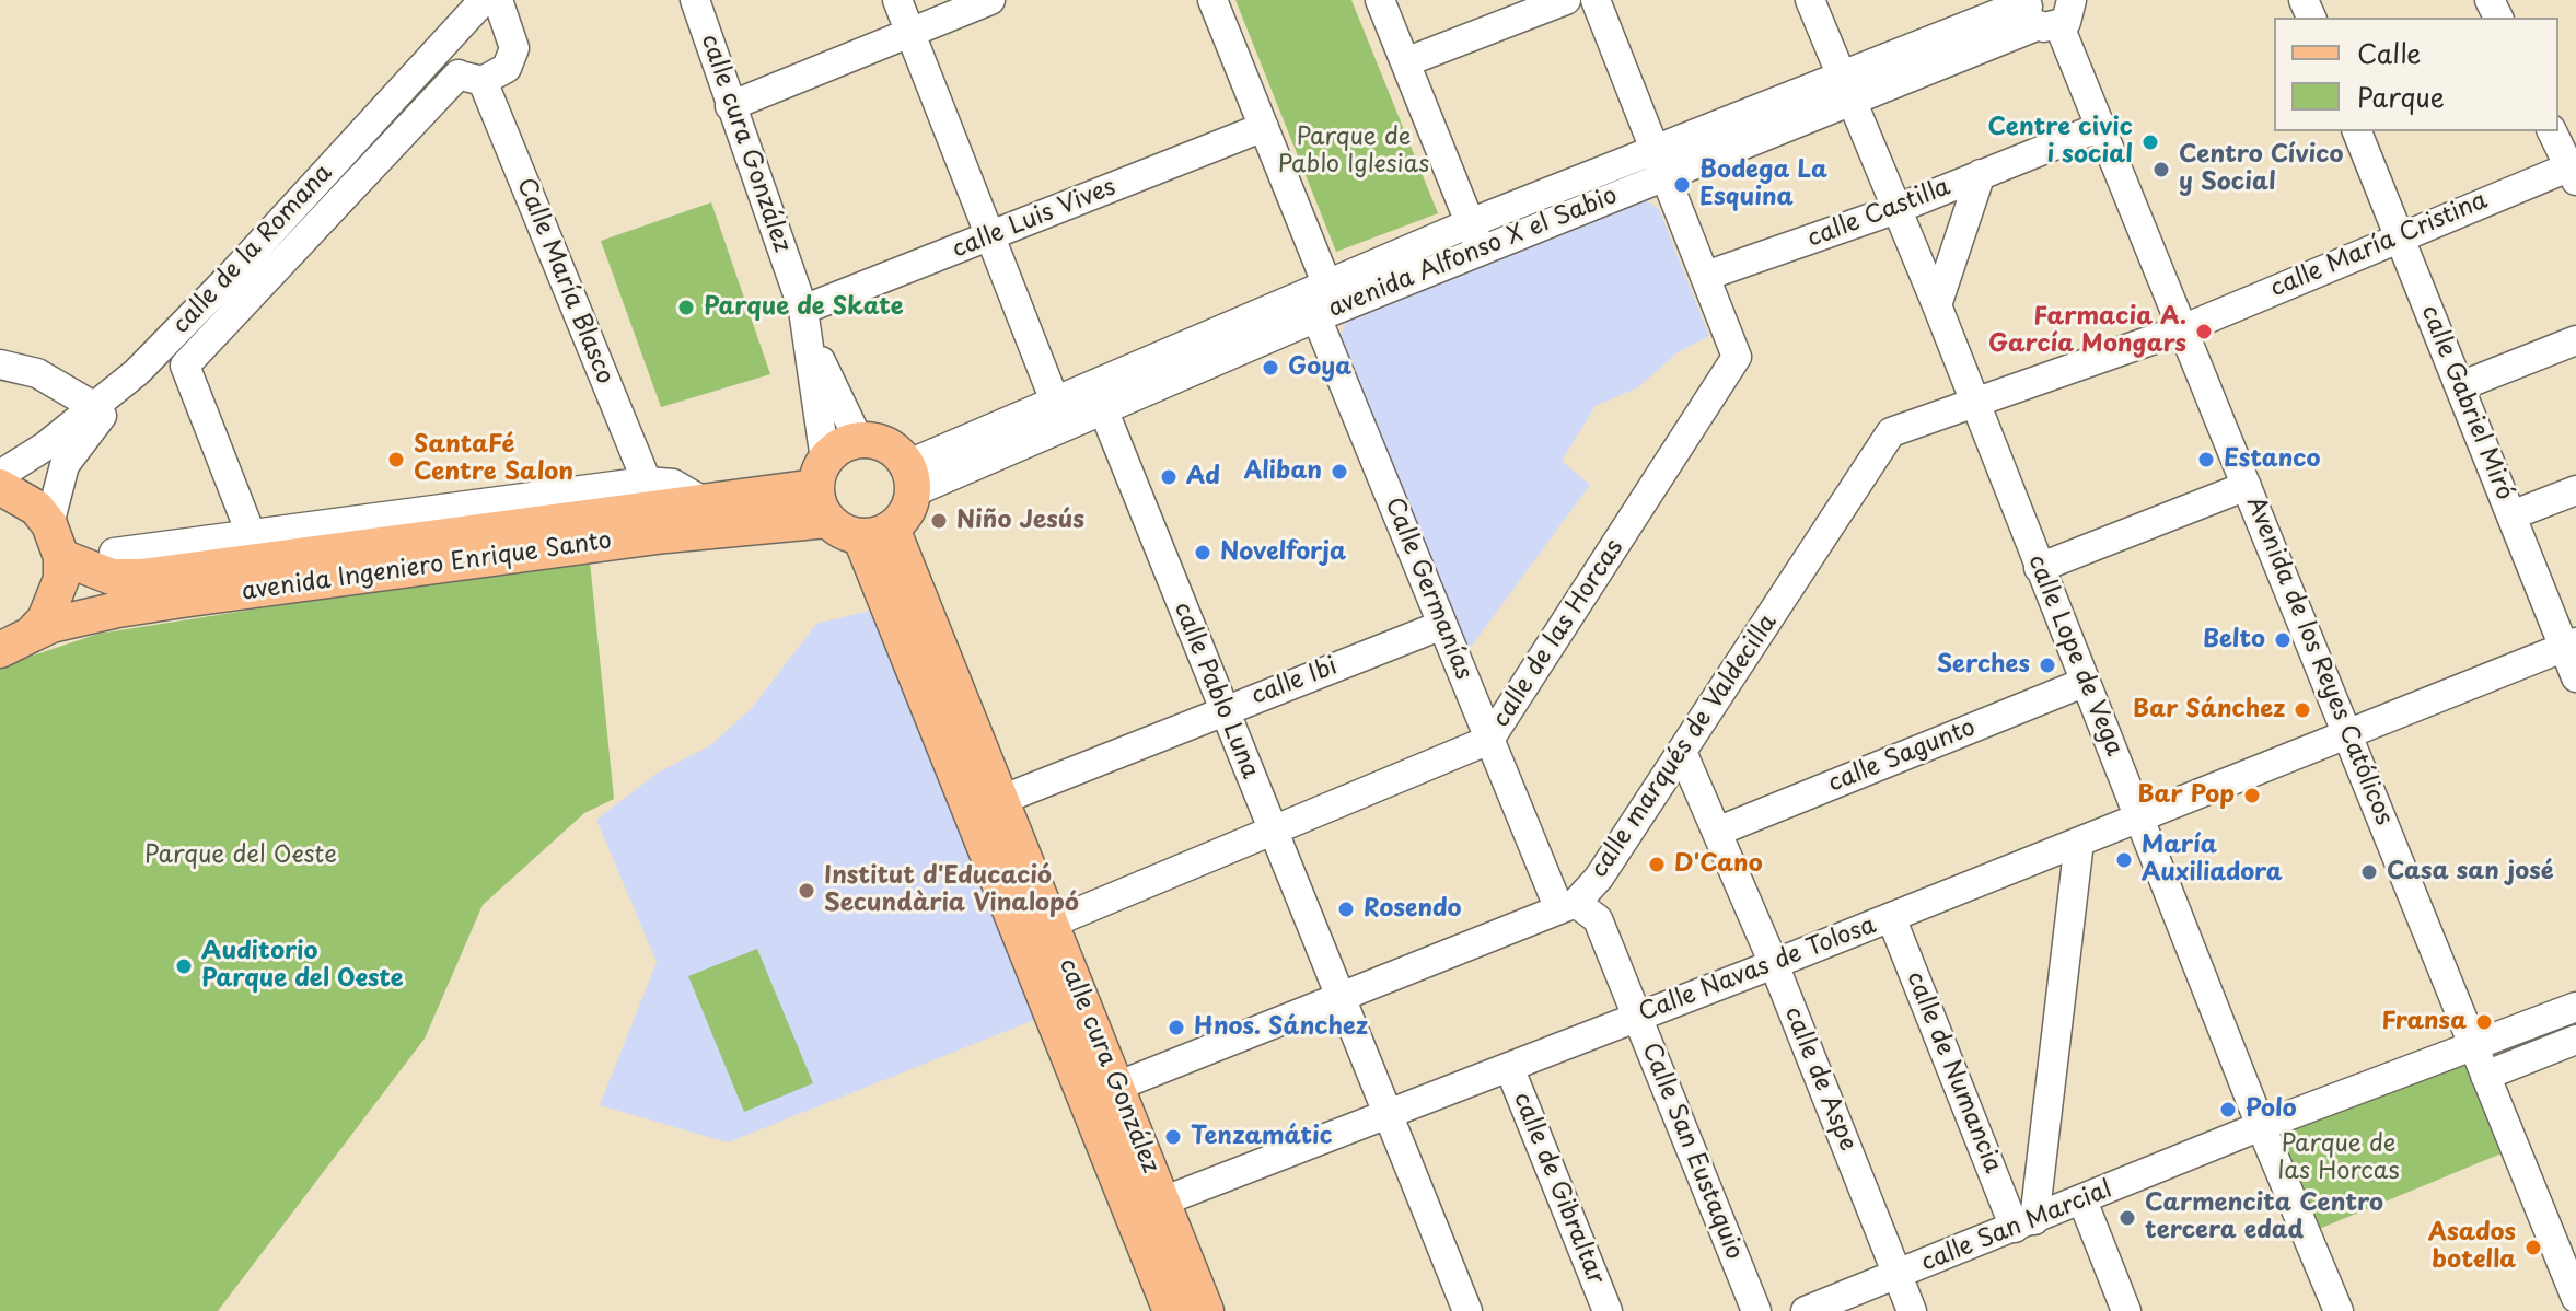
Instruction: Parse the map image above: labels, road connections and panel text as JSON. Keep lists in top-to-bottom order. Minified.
{"streets":{"main road":["calle cura González","avenida Ingeniero Enrique Santo"],"street":["calle Castilla","calle Luis Vives","calle María Cristina","calle de la Romana","avenida Alfonso X el Sabio","Calle María Blasco","calle Gabriel Miró","Calle Germanías","calle de las Horcas","calle Lope de Vega","Avenida de los Reyes Católicos","calle Ibi","calle Pablo Luna","calle marqués de Valdecilla","calle Sagunto","Calle Navas de Tolosa","calle de Numancia","calle de Aspe","Calle San Eustaquio","calle de Gibraltar","calle San Marcial"]},"crossings":[["calle cura González","calle Luis Vives"],["calle cura González","avenida Alfonso X el Sabio"],["calle cura González","avenida Ingeniero Enrique Santo"],["calle cura González","calle de las Horcas"],["calle cura González","calle Ibi"],["calle cura González","calle marqués de Valdecilla"],["calle cura González","Calle Navas de Tolosa"],["calle Castilla","calle de las Horcas"],["calle Castilla","calle Lope de Vega"],["calle Castilla","Avenida de los Reyes Católicos"],["calle Luis Vives","Calle Germanías"],["calle María Cristina","calle Gabriel Miró"],["calle María Cristina","Avenida de los Reyes Católicos"],["calle María Cristina","calle marqués de Valdecilla"],["avenida Alfonso X el Sabio","avenida Ingeniero Enrique Santo"],["avenida Alfonso X el Sabio","Calle Germanías"],["avenida Alfonso X el Sabio","calle de las Horcas"],["avenida Alfonso X el Sabio","calle Lope de Vega"],["avenida Alfonso X el Sabio","Avenida de los Reyes Católicos"],["avenida Alfonso X el Sabio","calle Pablo Luna"],["calle Gabriel Miró","Calle Navas de Tolosa"],["Calle Germanías","calle de las Horcas"],["Calle Germanías","calle Ibi"],["Calle Germanías","calle marqués de Valdecilla"],["Calle Germanías","Calle San Eustaquio"],["calle de las Horcas","calle Pablo Luna"],["calle Lope de Vega","calle marqués de Valdecilla"],["calle Lope de Vega","calle Sagunto"],["calle Lope de Vega","Calle Navas de Tolosa"],["calle Lope de Vega","calle San Marcial"],["Avenida de los Reyes Católicos","calle marqués de Valdecilla"],["Avenida de los Reyes Católicos","Calle Navas de Tolosa"],["Avenida de los Reyes Católicos","calle San Marcial"],["calle Ibi","calle Pablo Luna"],["calle Pablo Luna","calle marqués de Valdecilla"],["calle Pablo Luna","Calle Navas de Tolosa"],["calle marqués de Valdecilla","calle de Aspe"],["calle marqués de Valdecilla","Calle San Eustaquio"],["calle Sagunto","calle de Aspe"],["Calle Navas de Tolosa","calle de Numancia"],["Calle Navas de Tolosa","calle de Aspe"],["Calle Navas de Tolosa","Calle San Eustaquio"],["Calle Navas de Tolosa","calle de Gibraltar"],["calle de Numancia","calle San Marcial"],["calle de Aspe","calle San Marcial"]],"parks":["Parque de Pablo Iglesias","Parque del Oeste","Parque de las Horcas"],"places":["Centre civic i social","Centro Cívico y Social","Bodega La Esquina","Parque de Skate","Farmacia A. García Mongars","Goya","SantaFé Centre Salon","Estanco","Aliban","Ad","Niño Jesús","Novelforja","Belto","Serches","Bar Sánchez","Bar Pop","María Auxiliadora","D'Cano","Casa san josé","Institut d'Educació Secundària Vinalopó","Rosendo","Auditorio Parque del Oeste","Fransa","Hnos. Sánchez","Polo","Tenzamátic","Carmencita Centro tercera edad","Asados botella"],"legend":["Calle","Parque"]}
